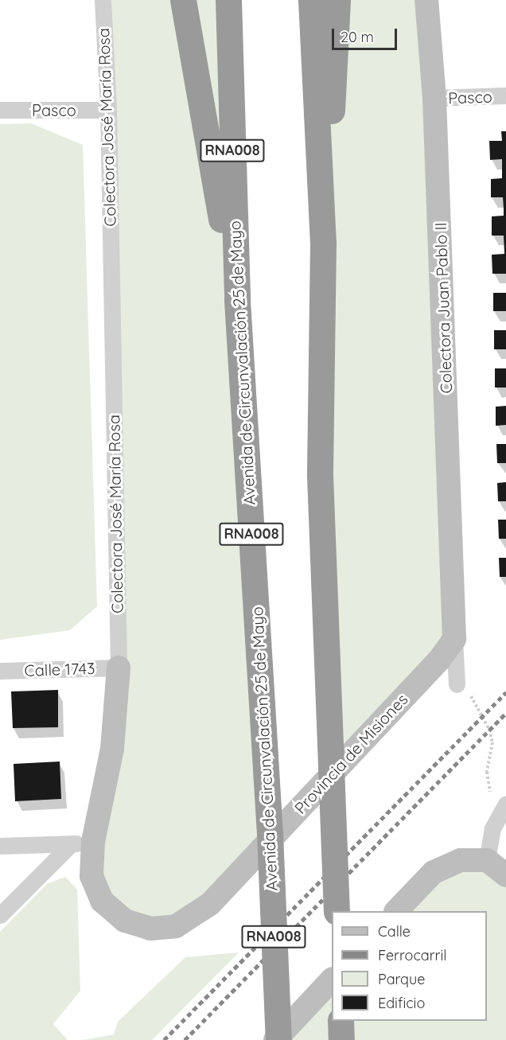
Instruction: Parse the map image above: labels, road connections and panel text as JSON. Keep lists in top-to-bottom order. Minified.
{"streets":{"highway":["RNA008","Avenida de Circunvalación 25 de Mayo"],"main road":["Colectora José María Rosa","Colectora Juan Pablo II","Provincia de Misiones"],"street":["Pasco","Calle 1743"]},"crossings":[["Pasco","Colectora José María Rosa"],["Pasco","Colectora Juan Pablo II"],["Colectora José María Rosa","Calle 1743"],["Colectora José María Rosa","Provincia de Misiones"],["Colectora Juan Pablo II","Provincia de Misiones"]],"legend":["Calle","Ferrocarril","Parque","Edificio"],"scale_bar":"20 m"}
